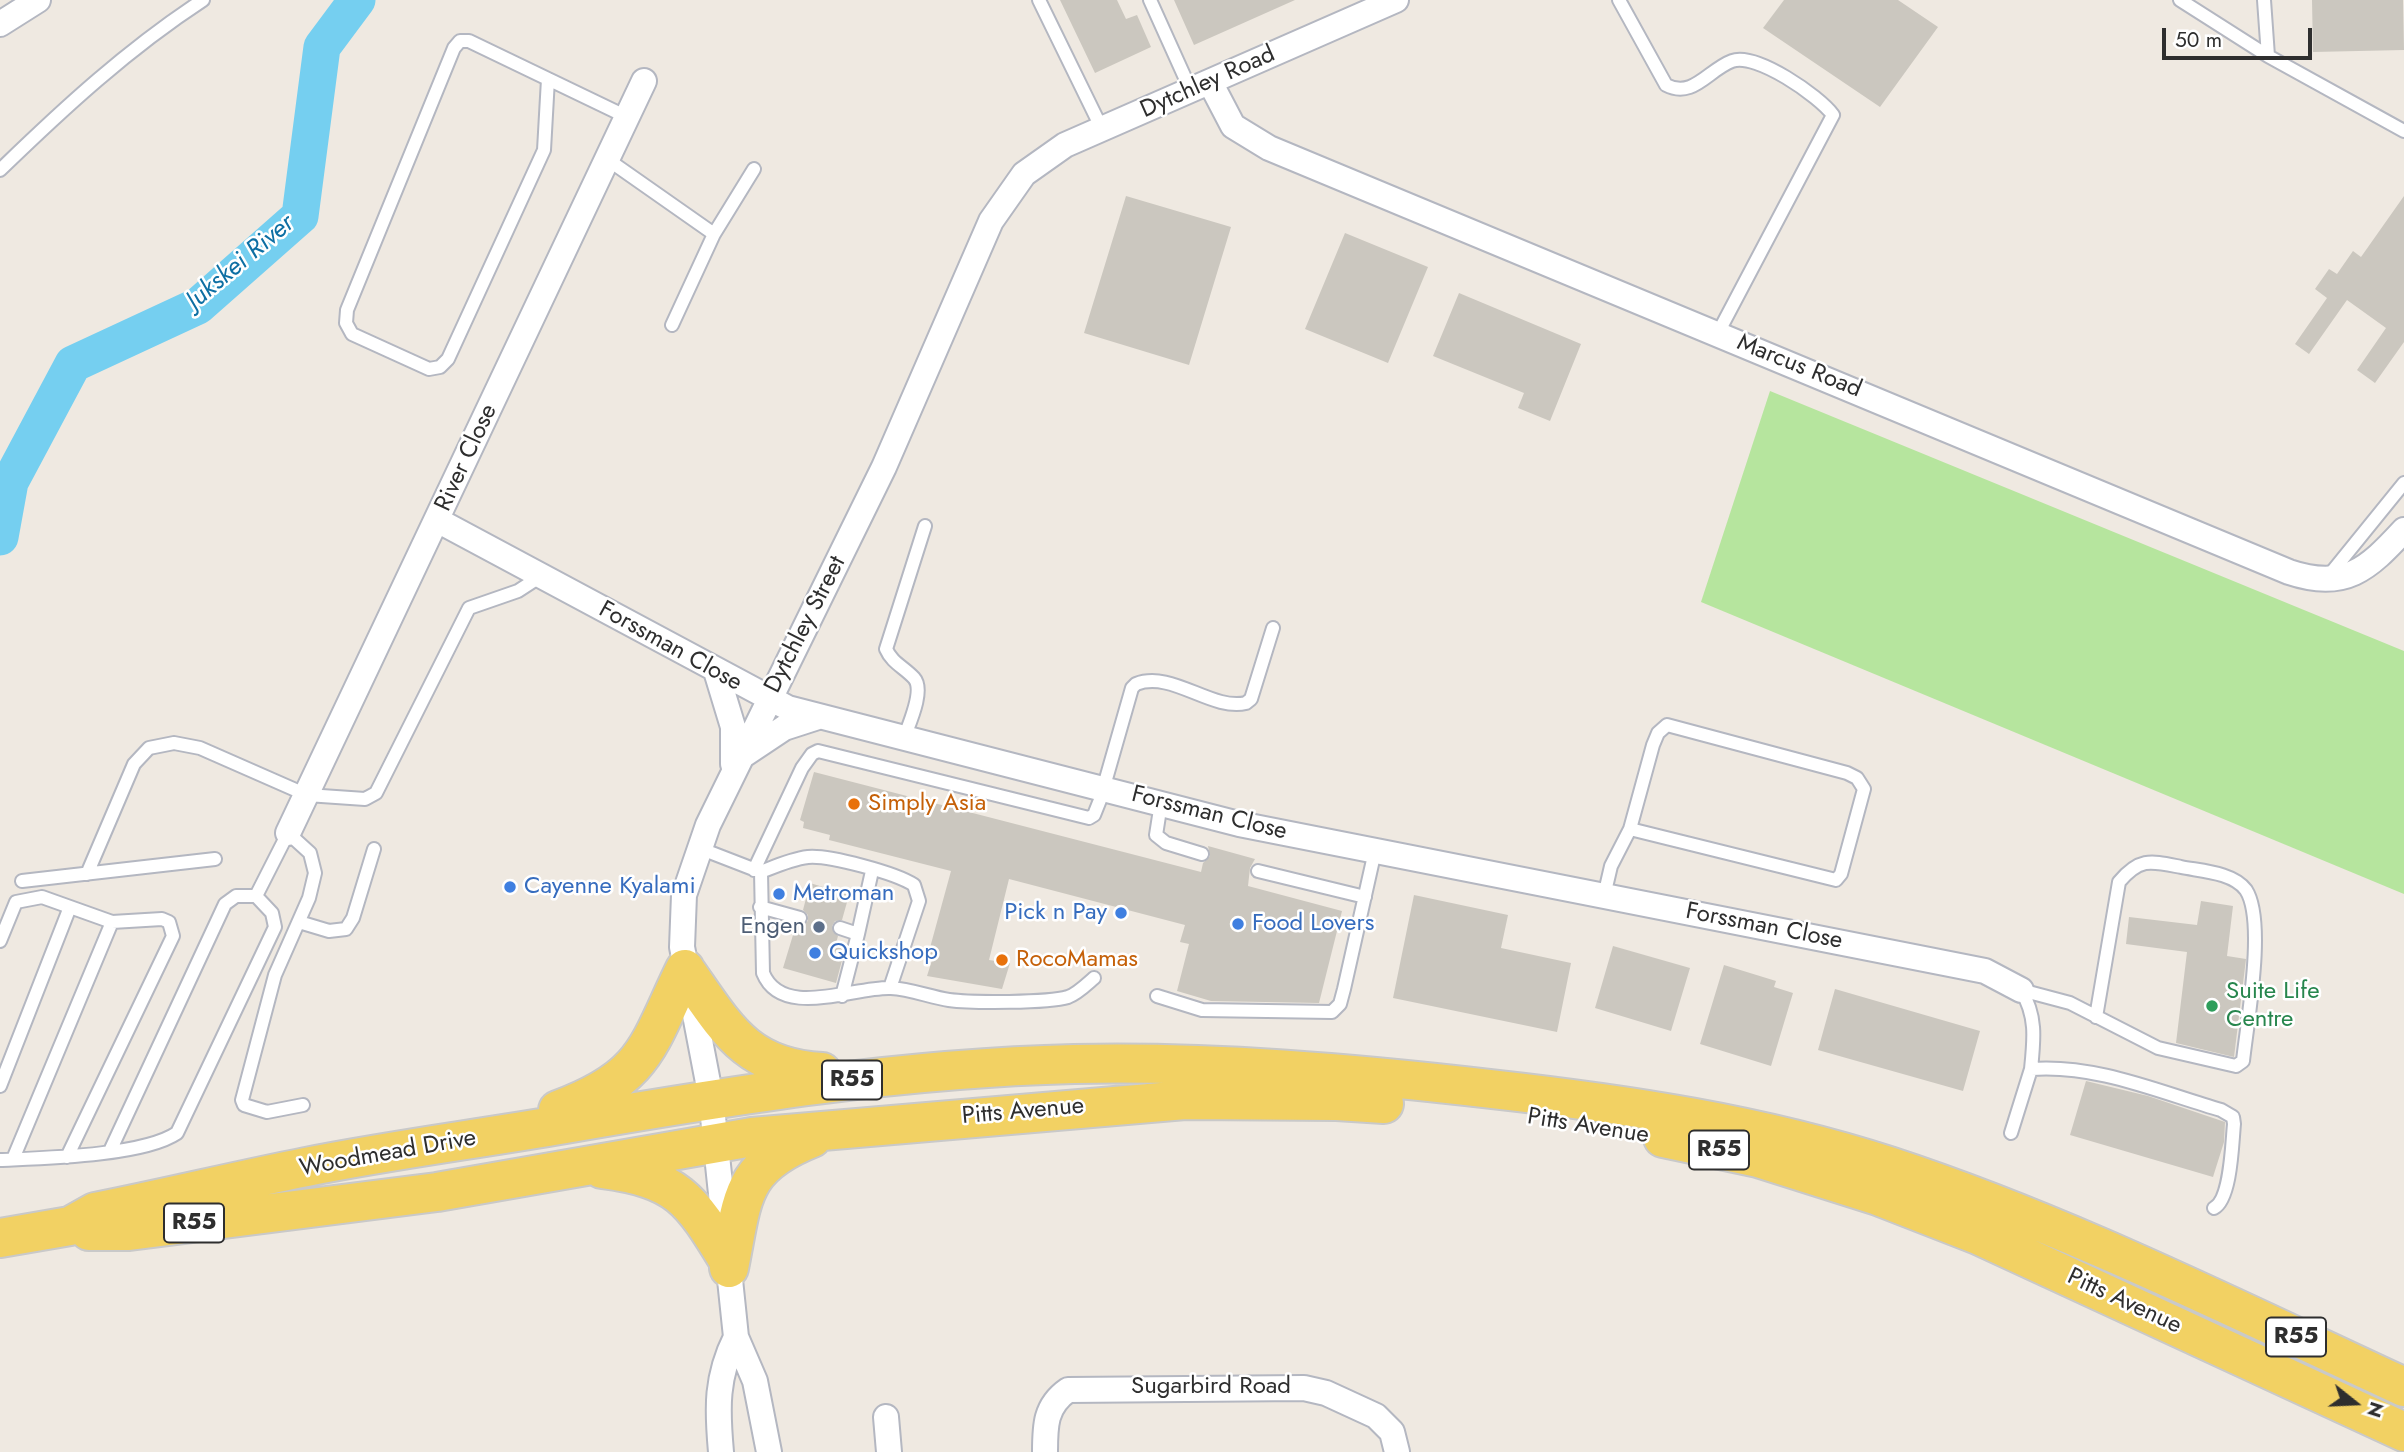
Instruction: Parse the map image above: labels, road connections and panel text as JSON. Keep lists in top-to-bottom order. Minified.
{"streets":{"main road":["R55","Pitts Avenue","Woodmead Drive"],"street":["Dytchley Road","Marcus Road","River Close","Dytchley Street","Forssman Close","Sugarbird Road"]},"crossings":[["Dytchley Road","Marcus Road"],["Dytchley Road","Dytchley Street"],["River Close","Forssman Close"],["Dytchley Street","Forssman Close"],["Dytchley Street","Pitts Avenue"],["Dytchley Street","Woodmead Drive"],["Pitts Avenue","Woodmead Drive"]],"water":["Jukskei River"],"places":["Simply Asia","Cayenne Kyalami","Metroman","Pick n Pay","Food Lovers","Engen","Quickshop","RocoMamas","Suite Life Centre"],"scale_bar":"50 m","north":"right"}
